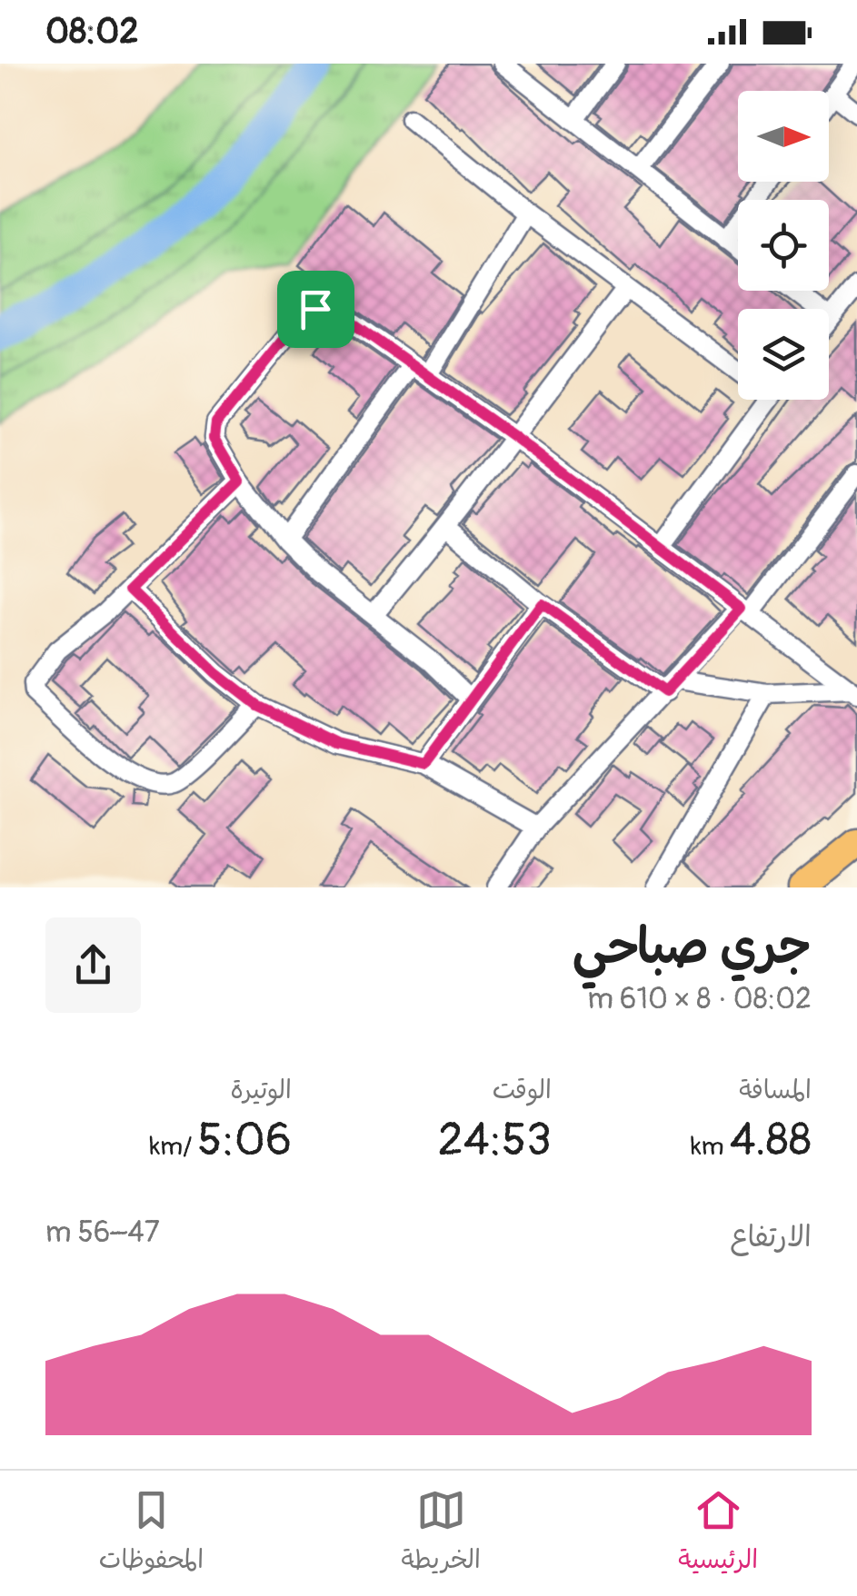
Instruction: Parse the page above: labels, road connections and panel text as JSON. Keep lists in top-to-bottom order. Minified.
{"north":"right","page":{"status":"08:02","heading":["جري صباحي","08:02 · 8 × 610 m"],"stats":[["المسافة","4.88 km"],["الوقت","24:53"],["الوتيرة","5:06 /km"]],"chart":["الارتفاع","47–56 m"],"tabs":["الرئيسية","الخريطة","المحفوظات"]}}
